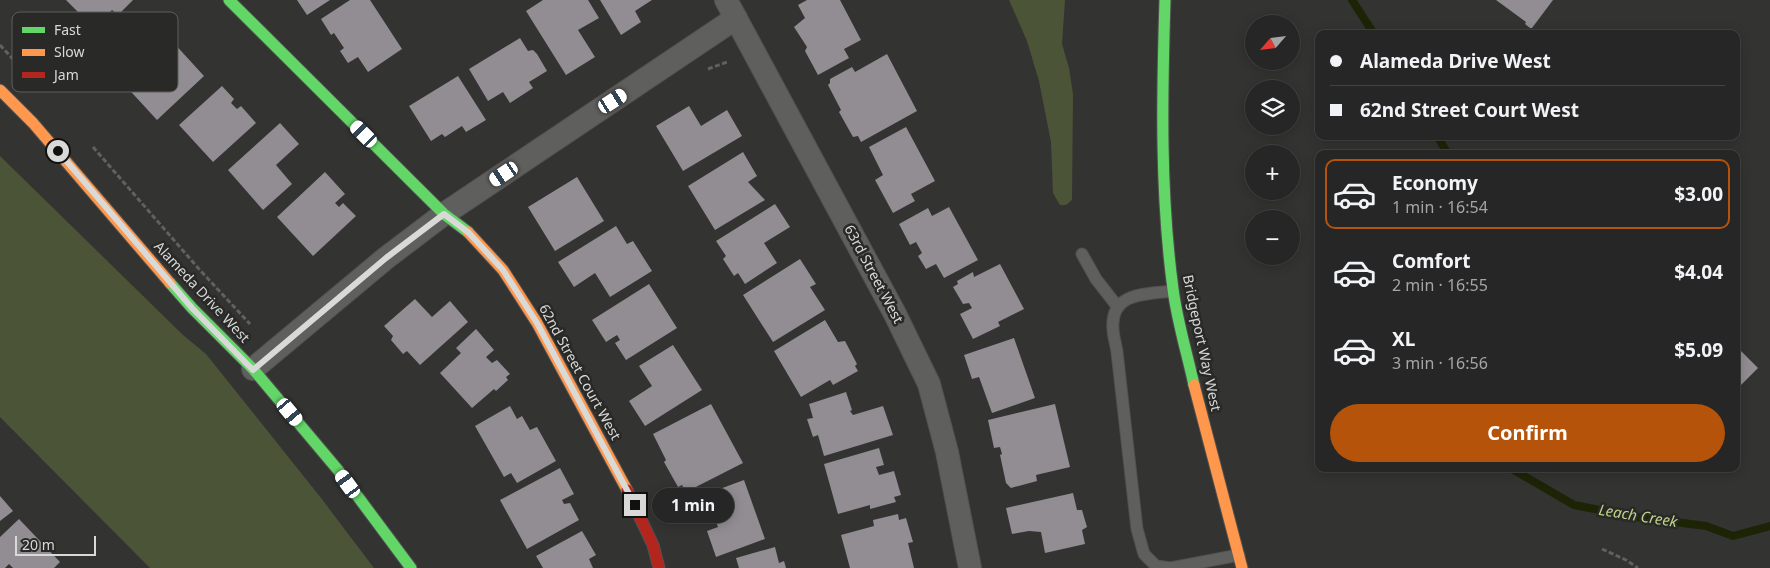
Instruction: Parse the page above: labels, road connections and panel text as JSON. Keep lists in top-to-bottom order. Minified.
{"streets":{"street":["63rd Street West","Alameda Drive West","Bridgeport Way West","62nd Street Court West"]},"water":["Leach Creek"],"legend":["Fast","Slow","Jam"],"scale_bar":"20 m","north":"bottom left","page":{"map_buttons":["+","−"],"banner":["Alameda Drive West","62nd Street Court West"],"list":[{"name":"Economy","note":"1 min · 16:54","value":"$3.00"},{"name":"Comfort","note":"2 min · 16:55","value":"$4.04"},{"name":"XL","note":"3 min · 16:56","value":"$5.09"}],"buttons":"Confirm","bubble":"1 min","scale":"20 m"}}
